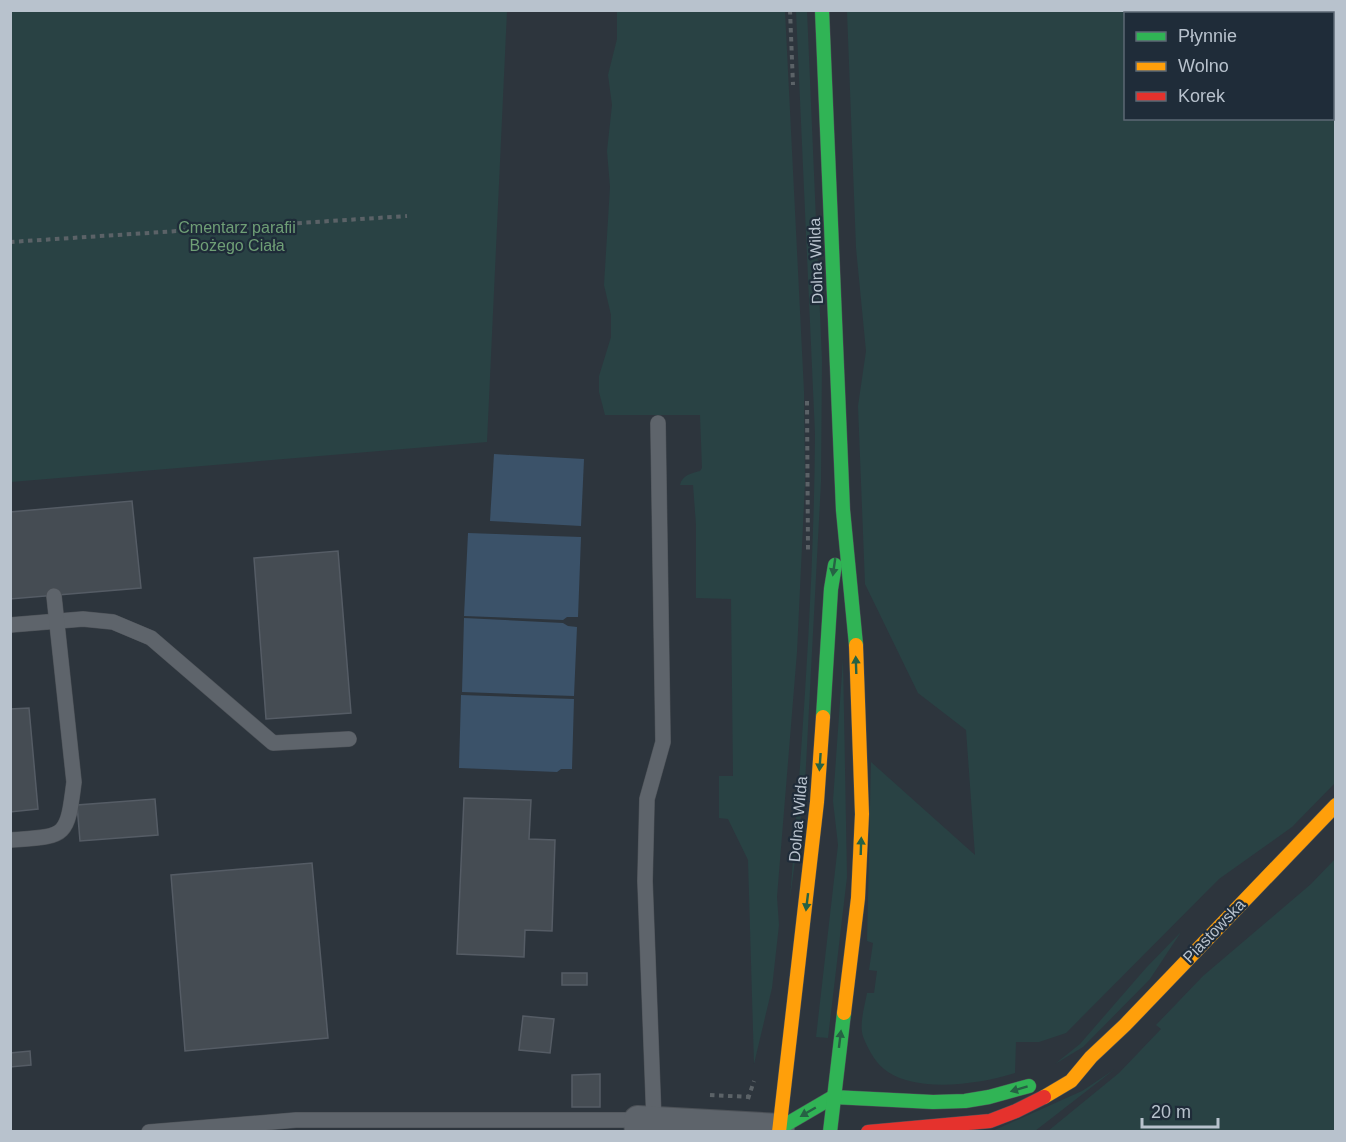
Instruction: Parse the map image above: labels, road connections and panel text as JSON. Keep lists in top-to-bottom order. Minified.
{"streets":{"main road":["Dolna Wilda","Piastowska"]},"parks":["Cmentarz parafii Bożego Ciała"],"legend":["Płynnie","Wolno","Korek"],"scale_bar":"20 m"}
